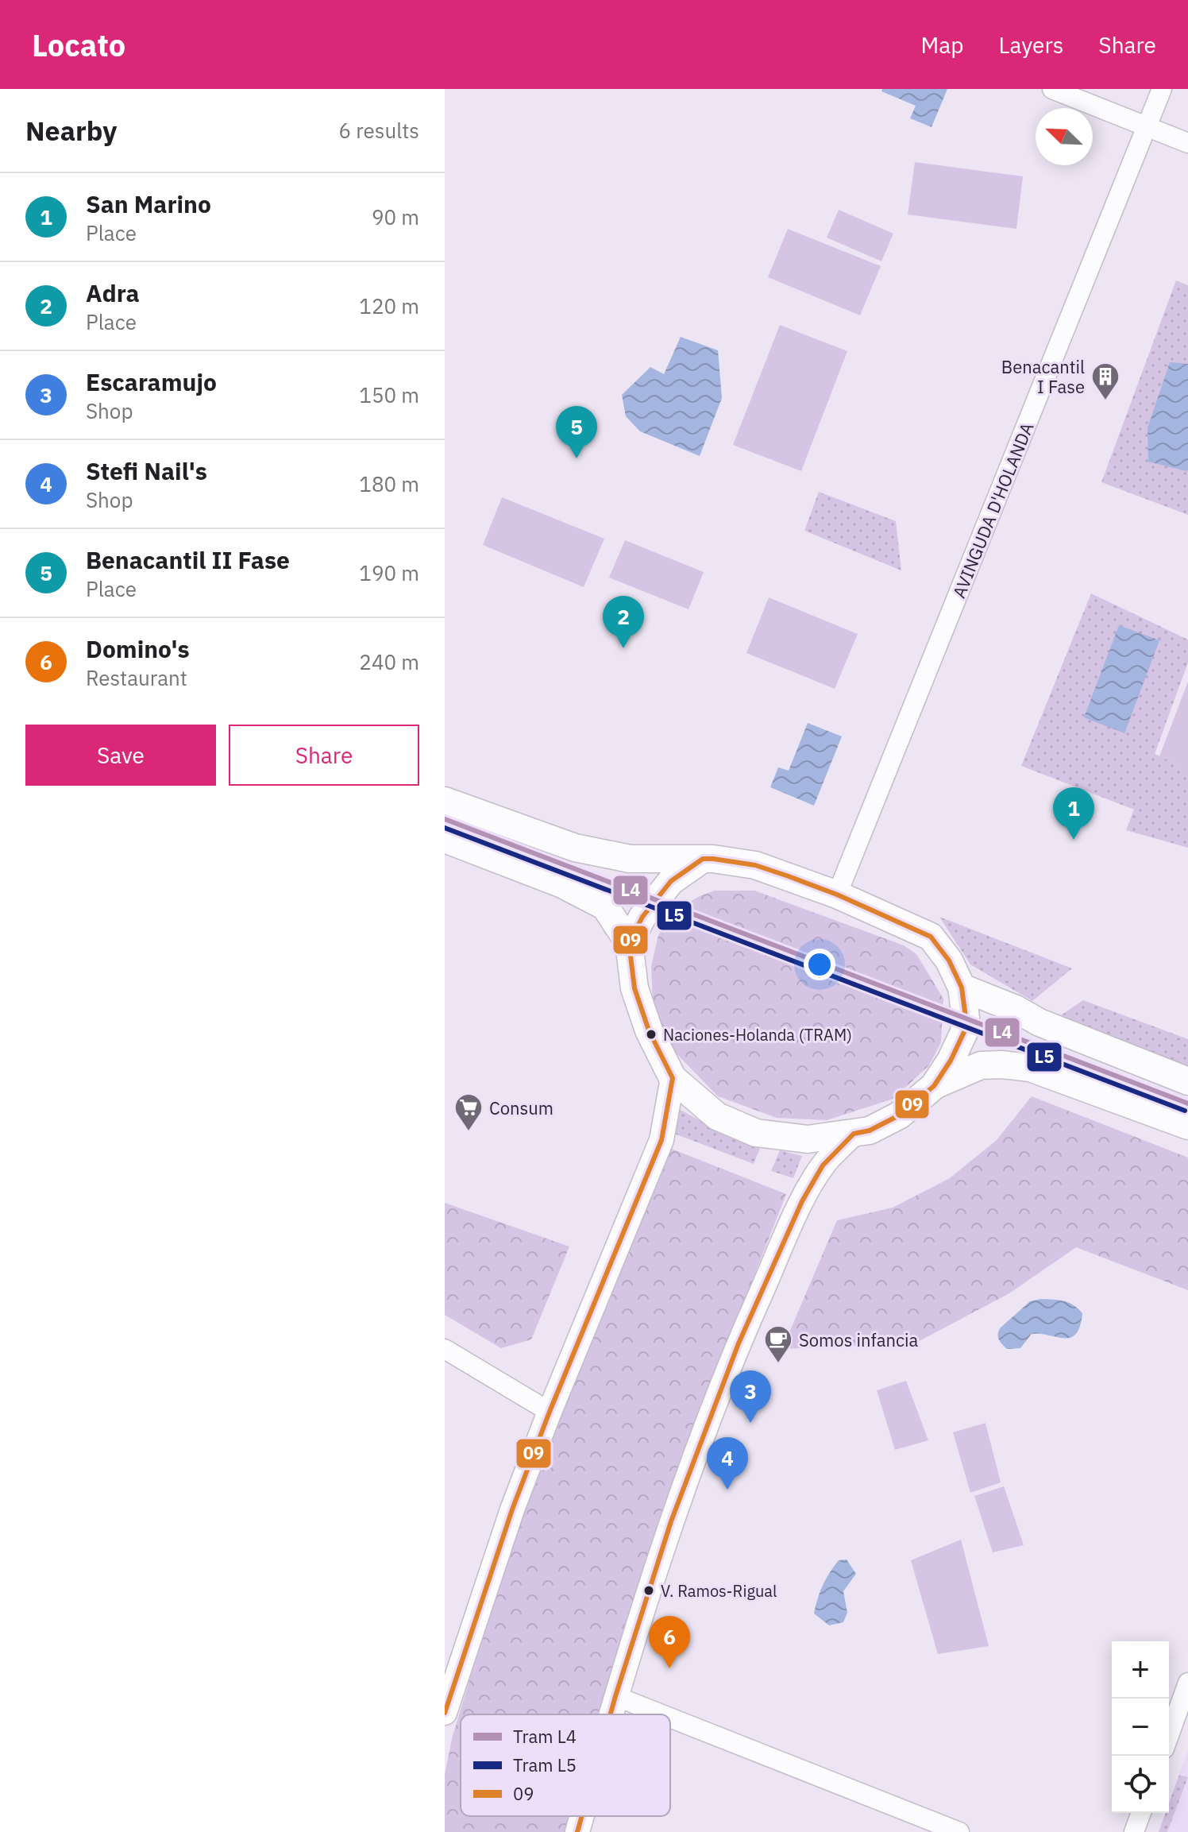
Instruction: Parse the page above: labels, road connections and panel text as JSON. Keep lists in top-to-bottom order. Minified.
{"streets":{"street":["AVINGUDA D'HOLANDA"]},"places":{"building":["Benacantil I Fase"],"other":["Naciones-Holanda (TRAM)","V. Ramos-Rigual"],"supermarket":["Consum"],"cafe":["Somos infancia"]},"lines":["tram line L4","tram line L5","transit line 09"],"legend":["Tram L4","Tram L5","09"],"north":"top left","page":{"header":"Locato","nav":["Map","Layers","Share"],"heading":["Nearby","6 results"],"list":[{"mark":"1","name":"San Marino","note":"Place","value":"90 m"},{"mark":"2","name":"Adra","note":"Place","value":"120 m"},{"mark":"3","name":"Escaramujo","note":"Shop","value":"150 m"},{"mark":"4","name":"Stefi Nail's","note":"Shop","value":"180 m"},{"mark":"5","name":"Benacantil II Fase","note":"Place","value":"190 m"},{"mark":"6","name":"Domino's","note":"Restaurant","value":"240 m"}],"pins":["5","2","1","3","4","6"],"buttons":["Save","Share"],"map_buttons":["+","−"]}}
